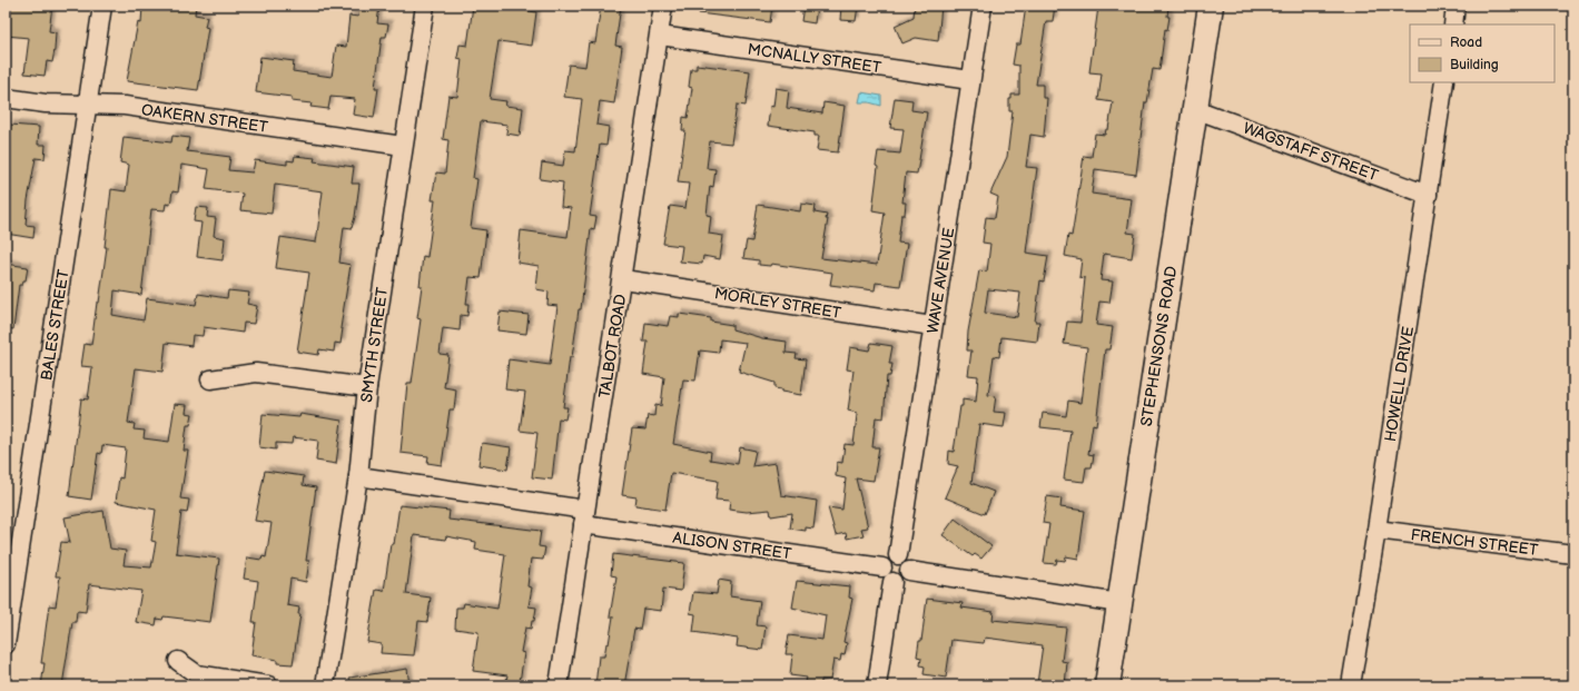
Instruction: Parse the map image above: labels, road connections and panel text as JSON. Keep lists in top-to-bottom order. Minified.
{"streets":{"main road":["STEPHENSONS ROAD"],"street":["MCNALLY STREET","OAKERN STREET","WAGSTAFF STREET","WAVE AVENUE","MORLEY STREET","BALES STREET","SMYTH STREET","TALBOT ROAD","HOWELL DRIVE","FRENCH STREET","ALISON STREET"]},"crossings":[["MCNALLY STREET","WAVE AVENUE"],["MCNALLY STREET","TALBOT ROAD"],["OAKERN STREET","BALES STREET"],["OAKERN STREET","SMYTH STREET"],["WAGSTAFF STREET","STEPHENSONS ROAD"],["WAGSTAFF STREET","HOWELL DRIVE"],["WAVE AVENUE","MORLEY STREET"],["WAVE AVENUE","ALISON STREET"],["MORLEY STREET","TALBOT ROAD"],["SMYTH STREET","ALISON STREET"],["TALBOT ROAD","ALISON STREET"],["HOWELL DRIVE","FRENCH STREET"]],"legend":["Road","Building"]}
